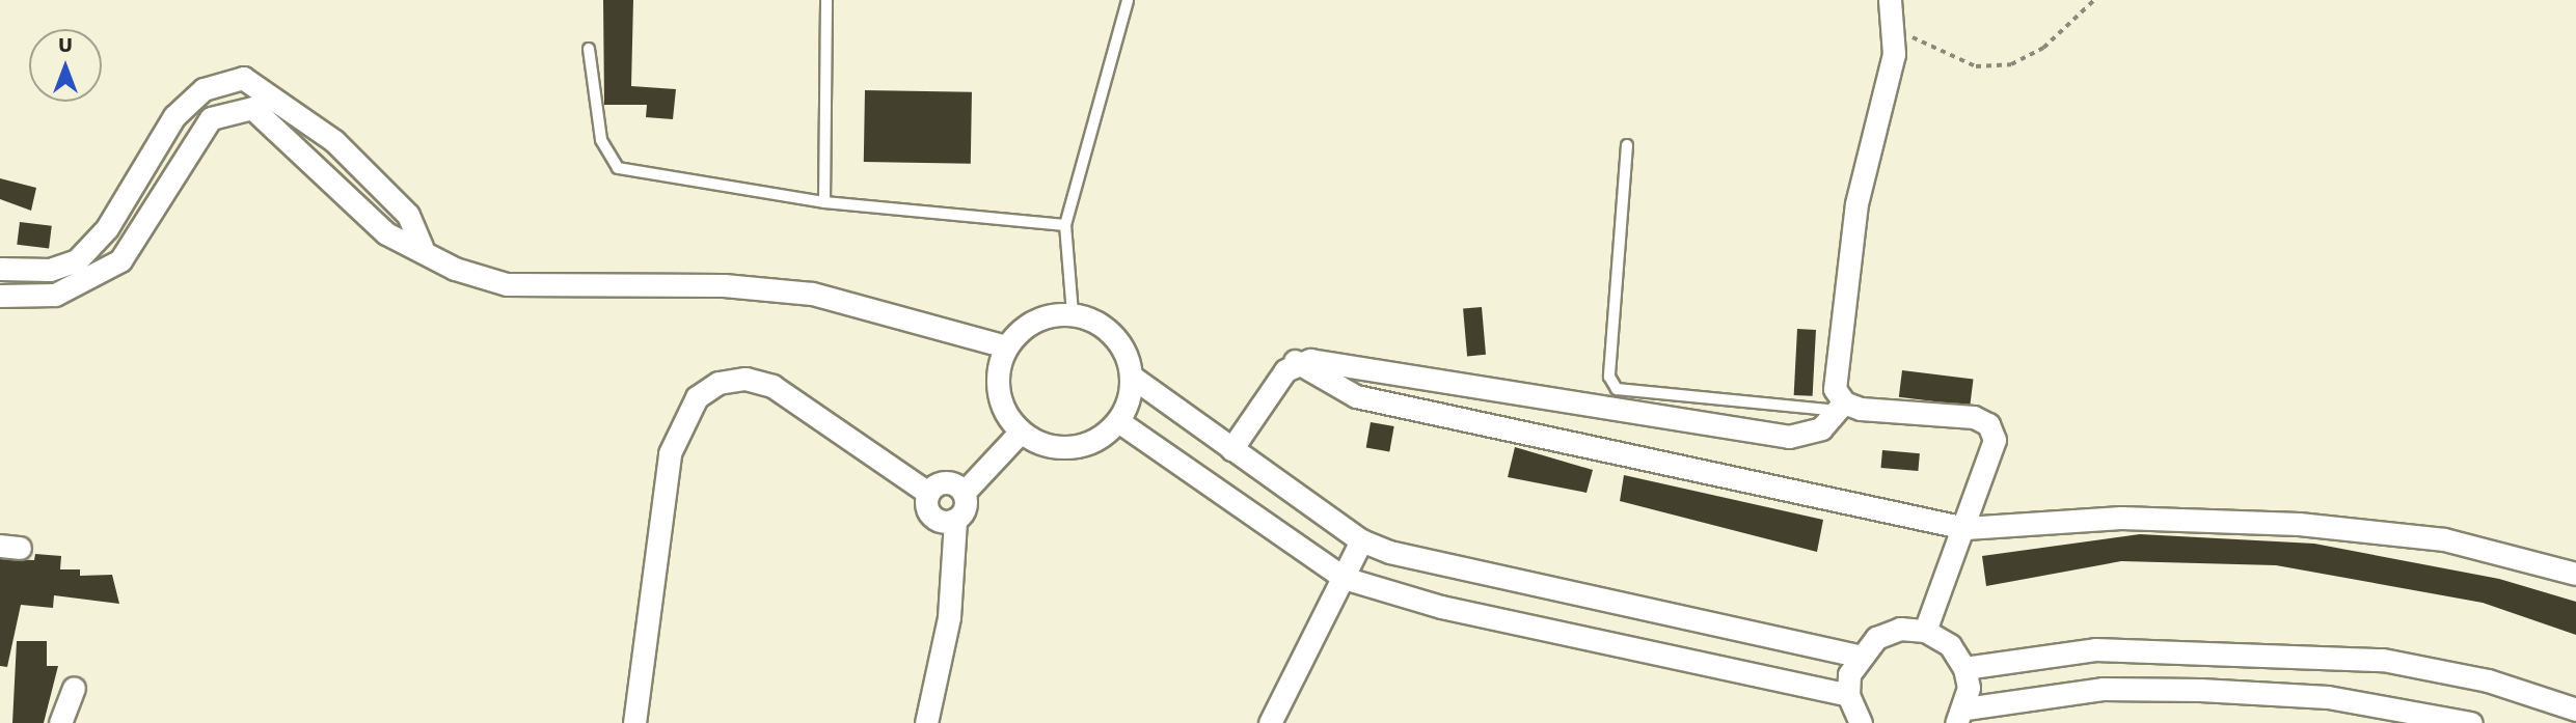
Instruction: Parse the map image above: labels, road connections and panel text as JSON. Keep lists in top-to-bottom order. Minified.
{"north":"top"}
